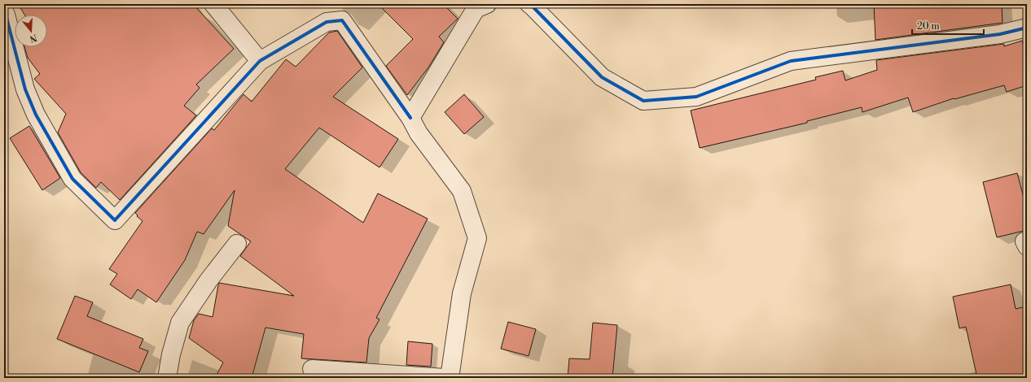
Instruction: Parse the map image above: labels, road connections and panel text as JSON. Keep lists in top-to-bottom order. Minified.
{"scale_bar":"20 m","north":"bottom"}
